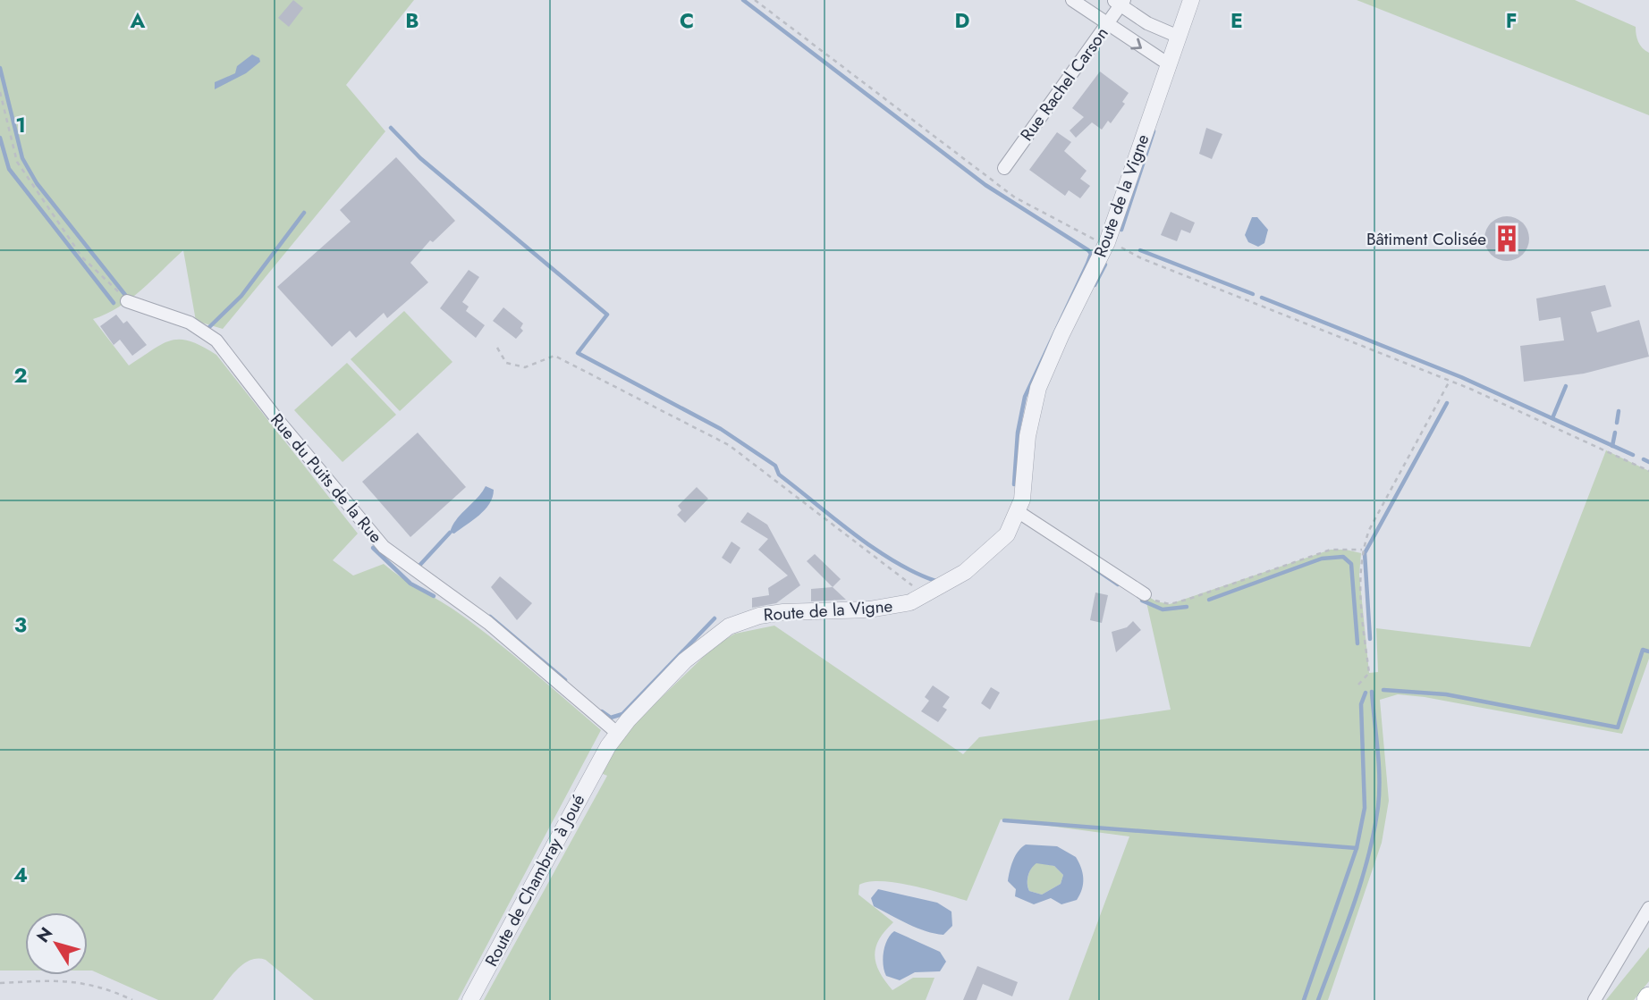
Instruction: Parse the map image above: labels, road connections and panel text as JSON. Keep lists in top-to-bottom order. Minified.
{"streets":{"street":["Rue Rachel Carson","Route de la Vigne","Rue du Puits de la Rue","Route de Chambray à Joué"]},"crossings":[["Route de la Vigne","Rue du Puits de la Rue"],["Route de la Vigne","Route de Chambray à Joué"]],"places":{"building":["Bâtiment Colisée"]},"north":"top left","grid":{"columns":["A","B","C","D","E","F"],"rows":["1","2","3","4"]}}
